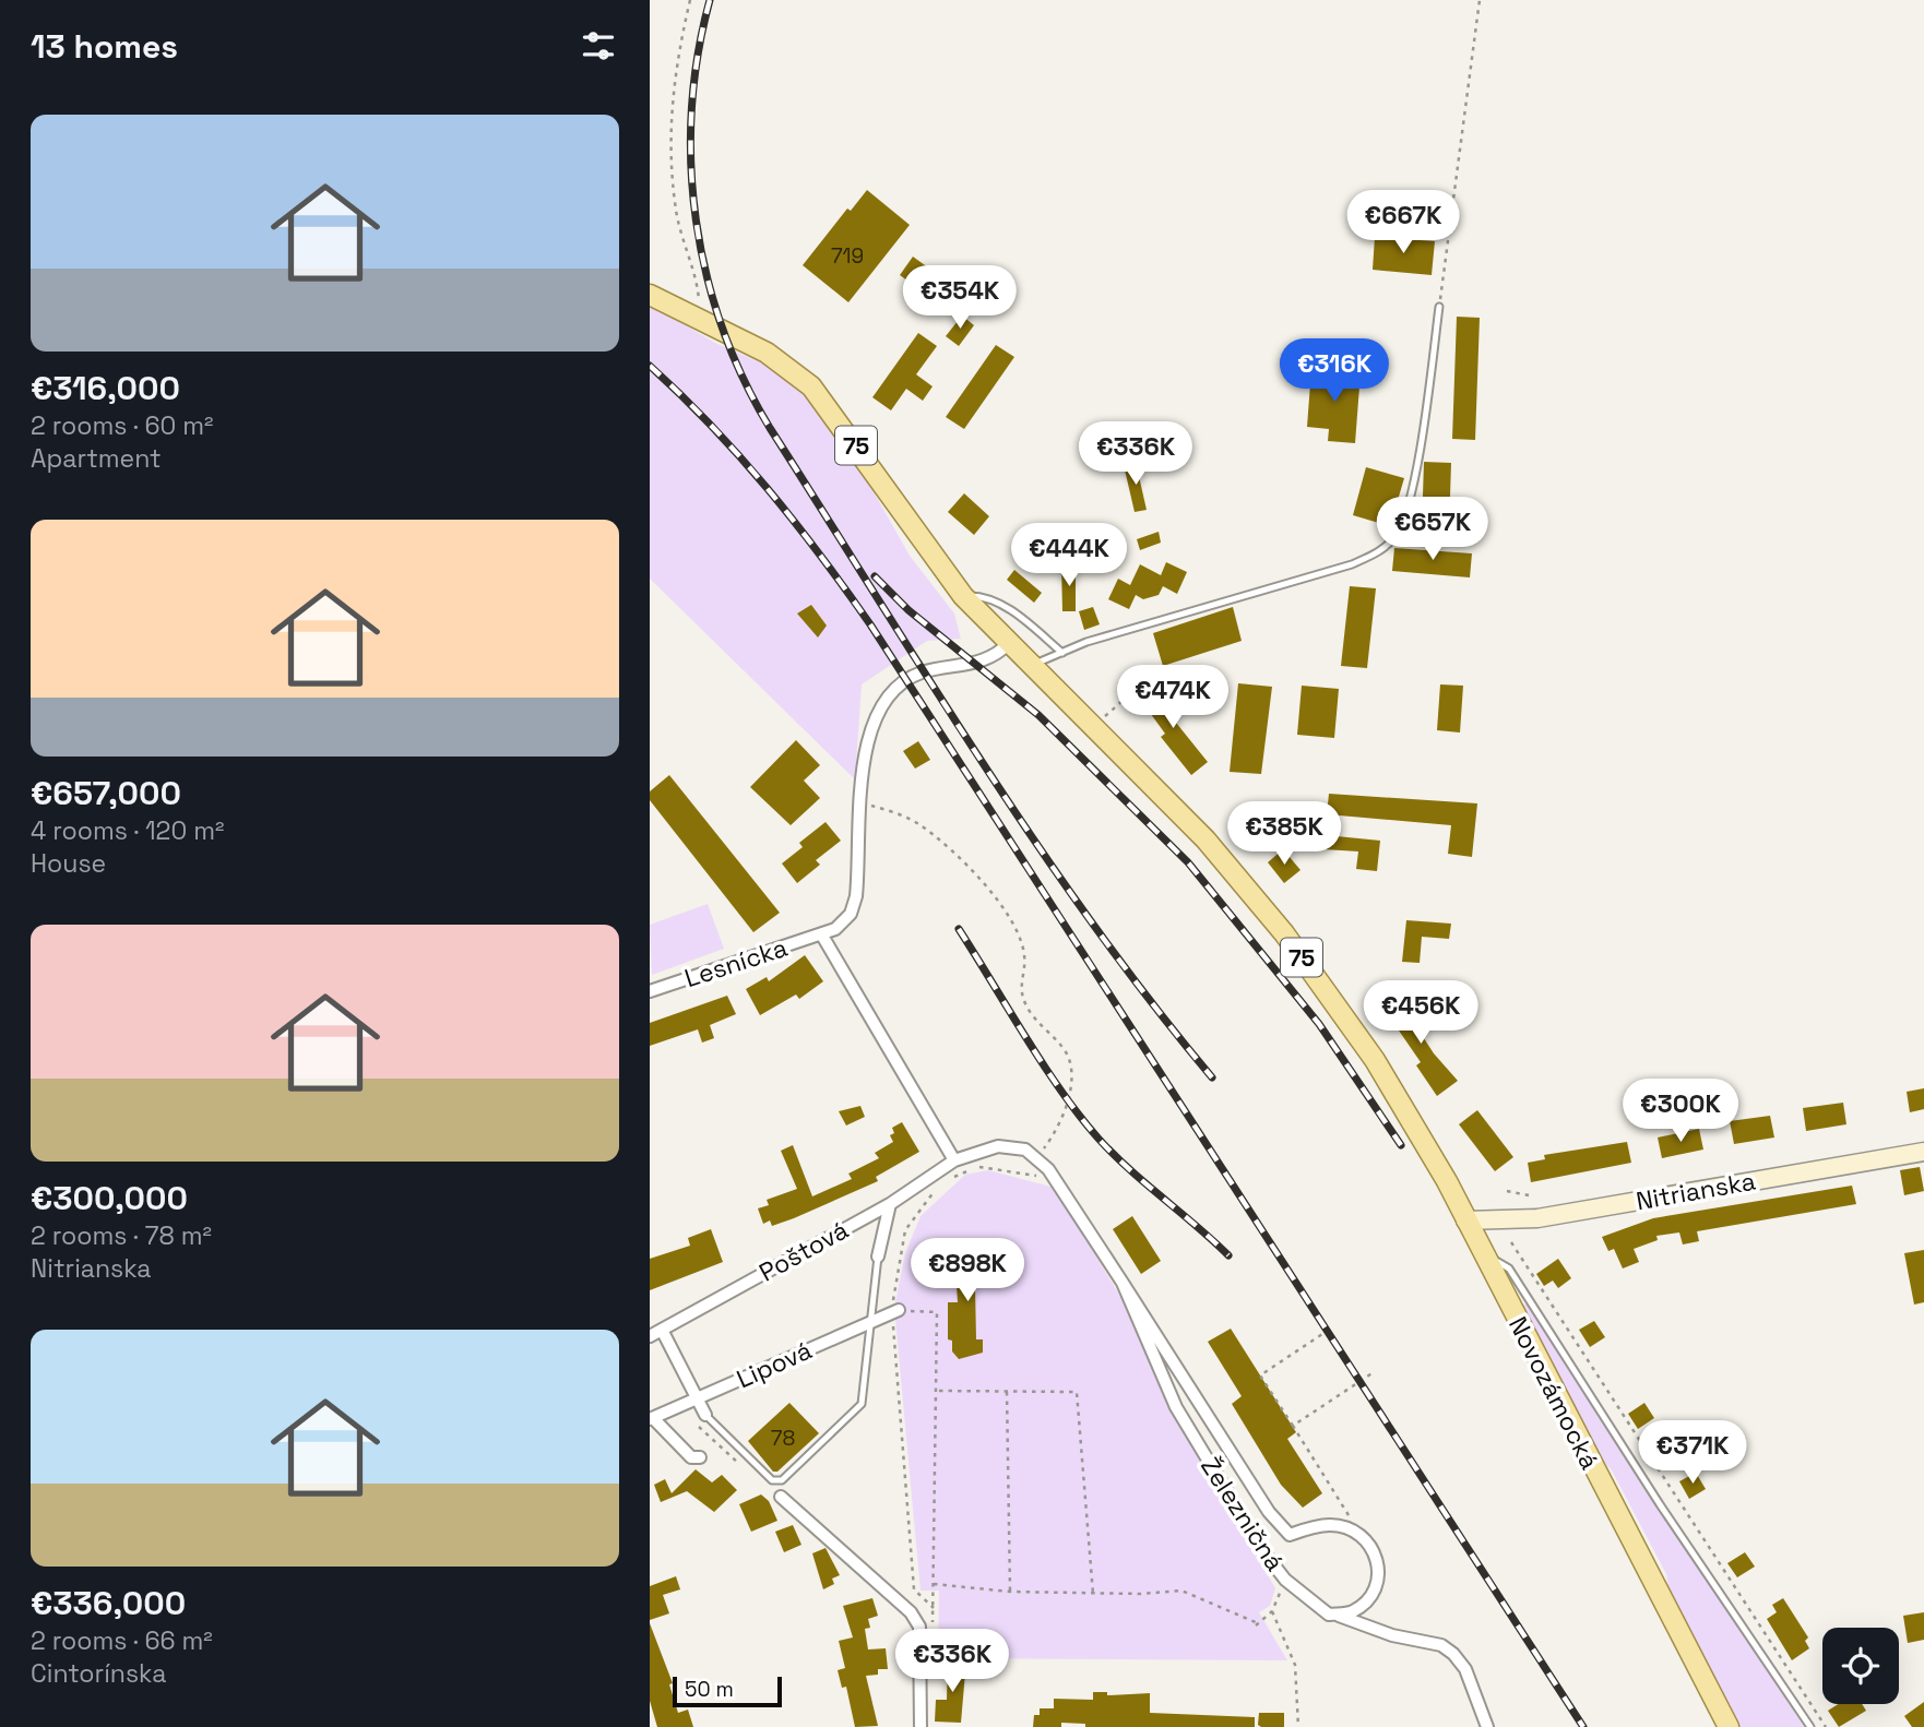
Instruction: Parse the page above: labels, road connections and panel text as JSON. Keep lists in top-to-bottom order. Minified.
{"streets":{"main road":["75","Nitrianska","Novozámocká"],"street":["Lesnícka","Poštová","Lipová","Železničná"]},"crossings":[["75","Nitrianska"],["75","Novozámocká"],["Nitrianska","Novozámocká"]],"house_numbers":["719","78"],"scale_bar":"50 m","page":{"heading":"13 homes","list":[{"name":"€316,000","note":"2 rooms · 60 m² · Apartment"},{"name":"€657,000","note":"4 rooms · 120 m² · House"},{"name":"€300,000","note":"2 rooms · 78 m² · Nitrianska"},{"name":"€336,000","note":"2 rooms · 66 m² · Cintorínska"}],"price":["€667K","€354K","€316K","€336K","€657K","€444K","€474K","€385K","€456K","€300K","€898K","€371K","€336K"],"scale":"50 m"}}
